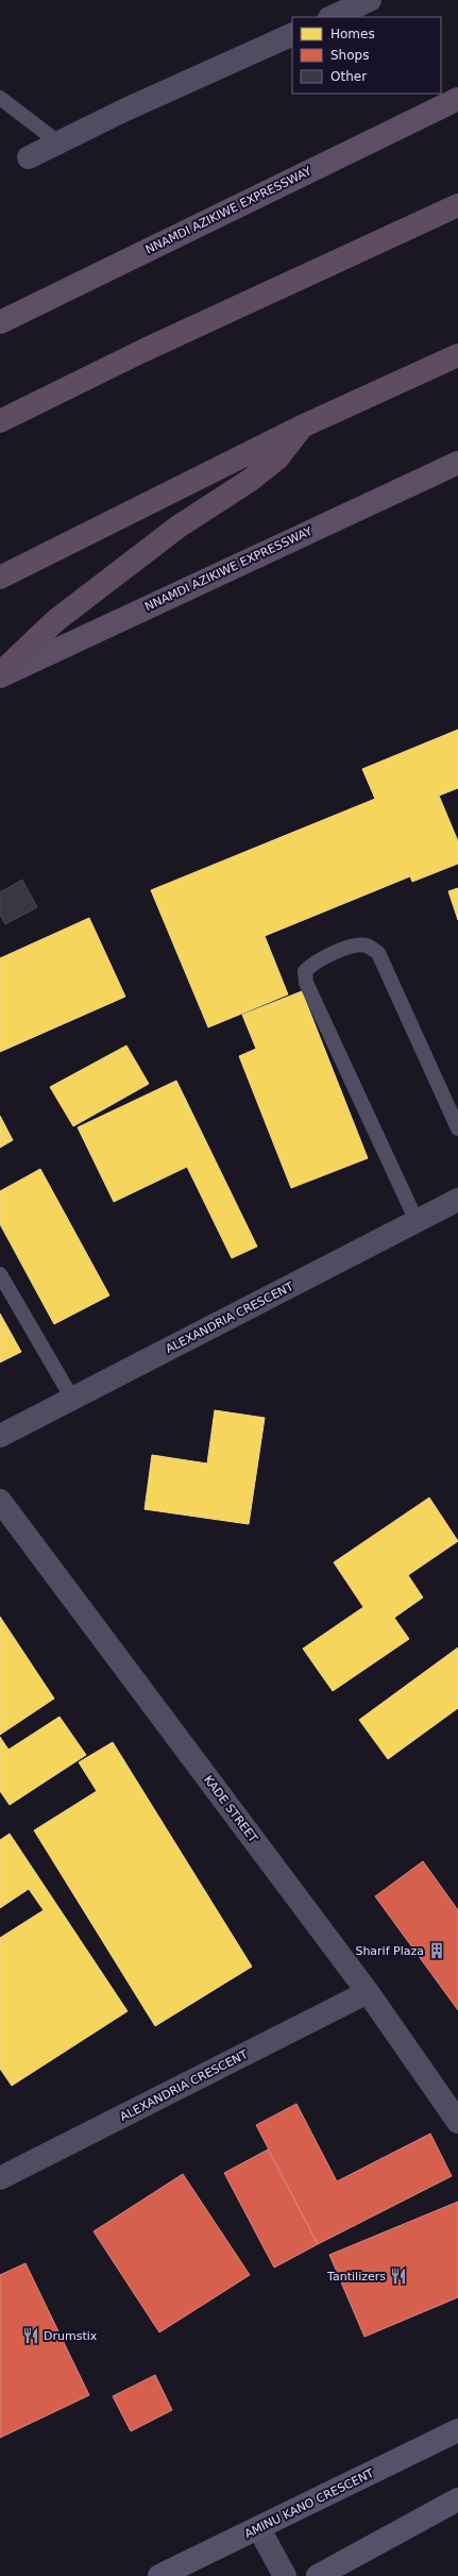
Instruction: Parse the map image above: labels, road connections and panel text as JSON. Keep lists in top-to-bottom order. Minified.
{"streets":{"highway":["NNAMDI AZIKIWE EXPRESSWAY"],"main road":["AMINU KANO CRESCENT"],"street":["ALEXANDRIA CRESCENT","KADE STREET"]},"crossings":[["ALEXANDRIA CRESCENT","KADE STREET"]],"places":{"building":["Sharif Plaza"],"restaurant":["Tantilizers","Drumstix"]},"legend":["Homes","Shops","Other"]}
